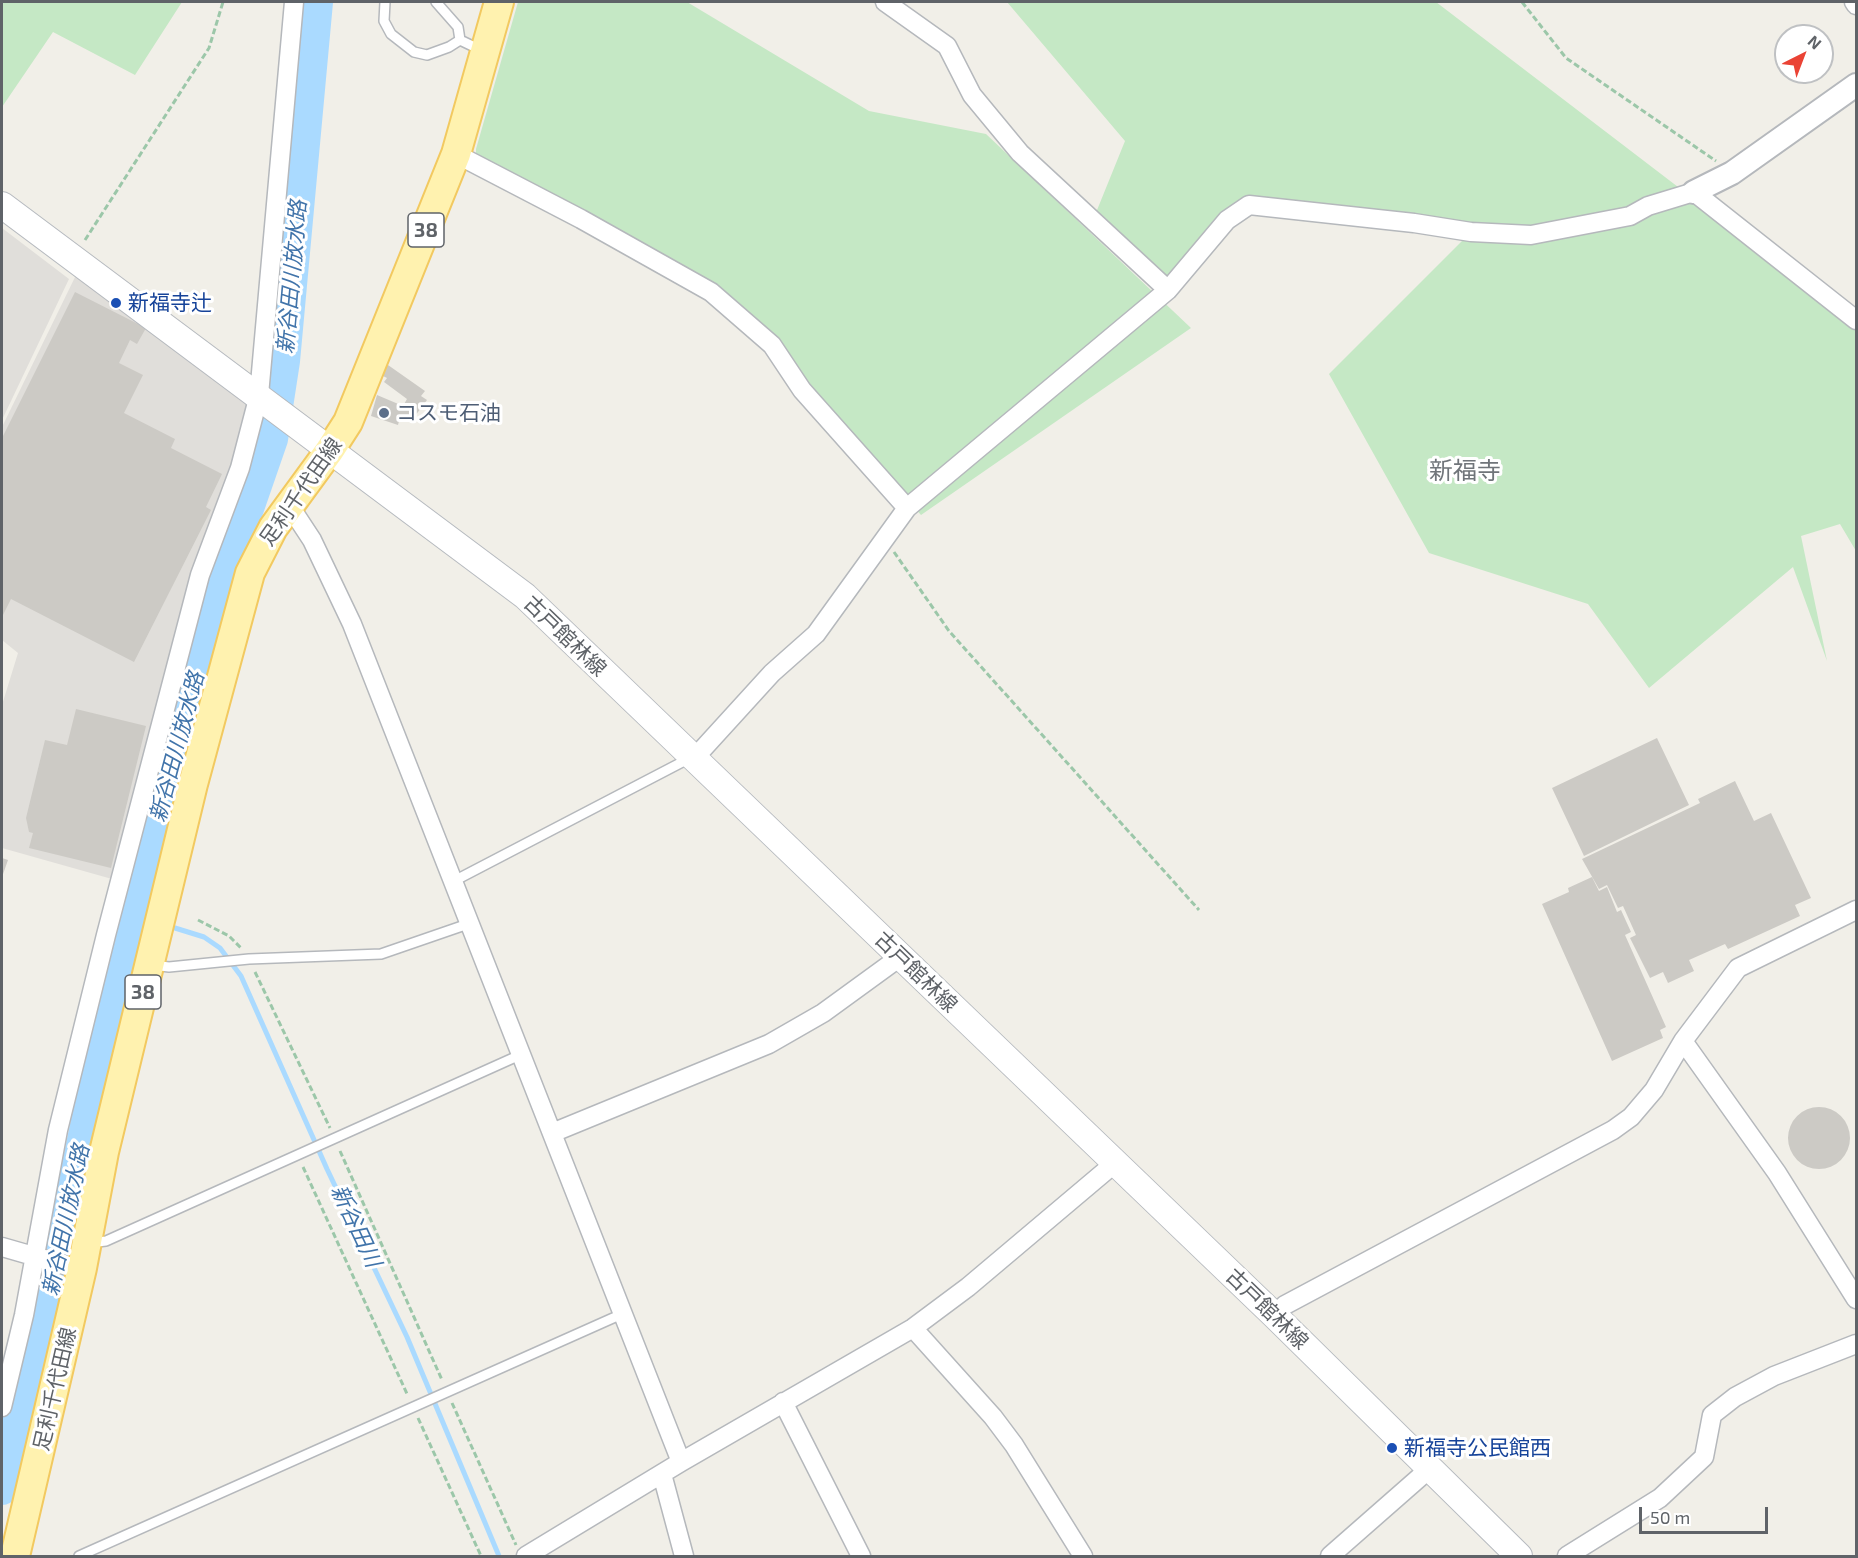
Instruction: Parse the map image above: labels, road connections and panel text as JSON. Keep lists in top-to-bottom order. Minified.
{"streets":{"main road":["38","足利千代田線","古戸館林線"]},"crossings":[["足利千代田線","古戸館林線"]],"districts":["新福寺"],"water":["新谷田川放水路","新谷田川"],"places":["新福寺辻","コスモ石油","新福寺公民館西"],"scale_bar":"50 m","north":"top right"}
